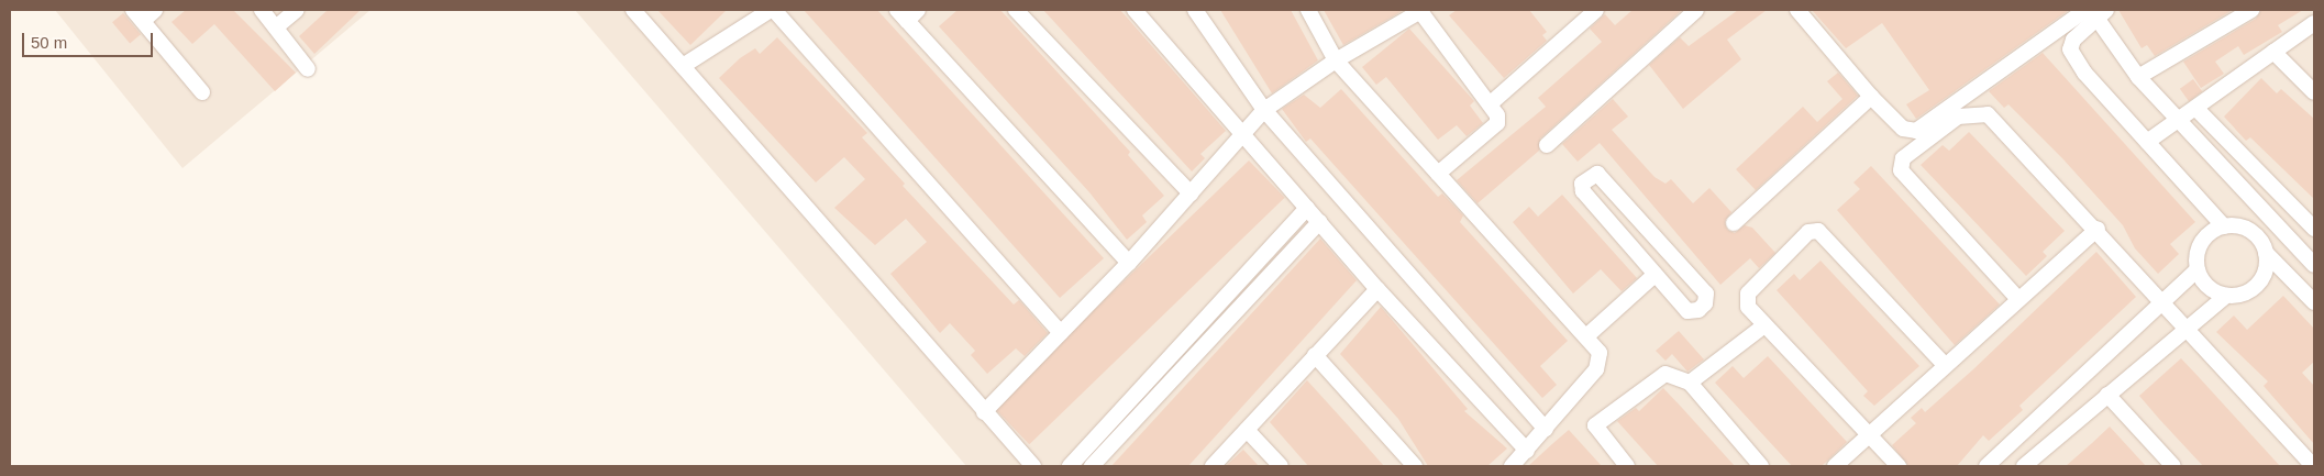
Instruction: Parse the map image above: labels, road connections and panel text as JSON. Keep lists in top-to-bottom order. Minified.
{"scale_bar":"50 m"}
